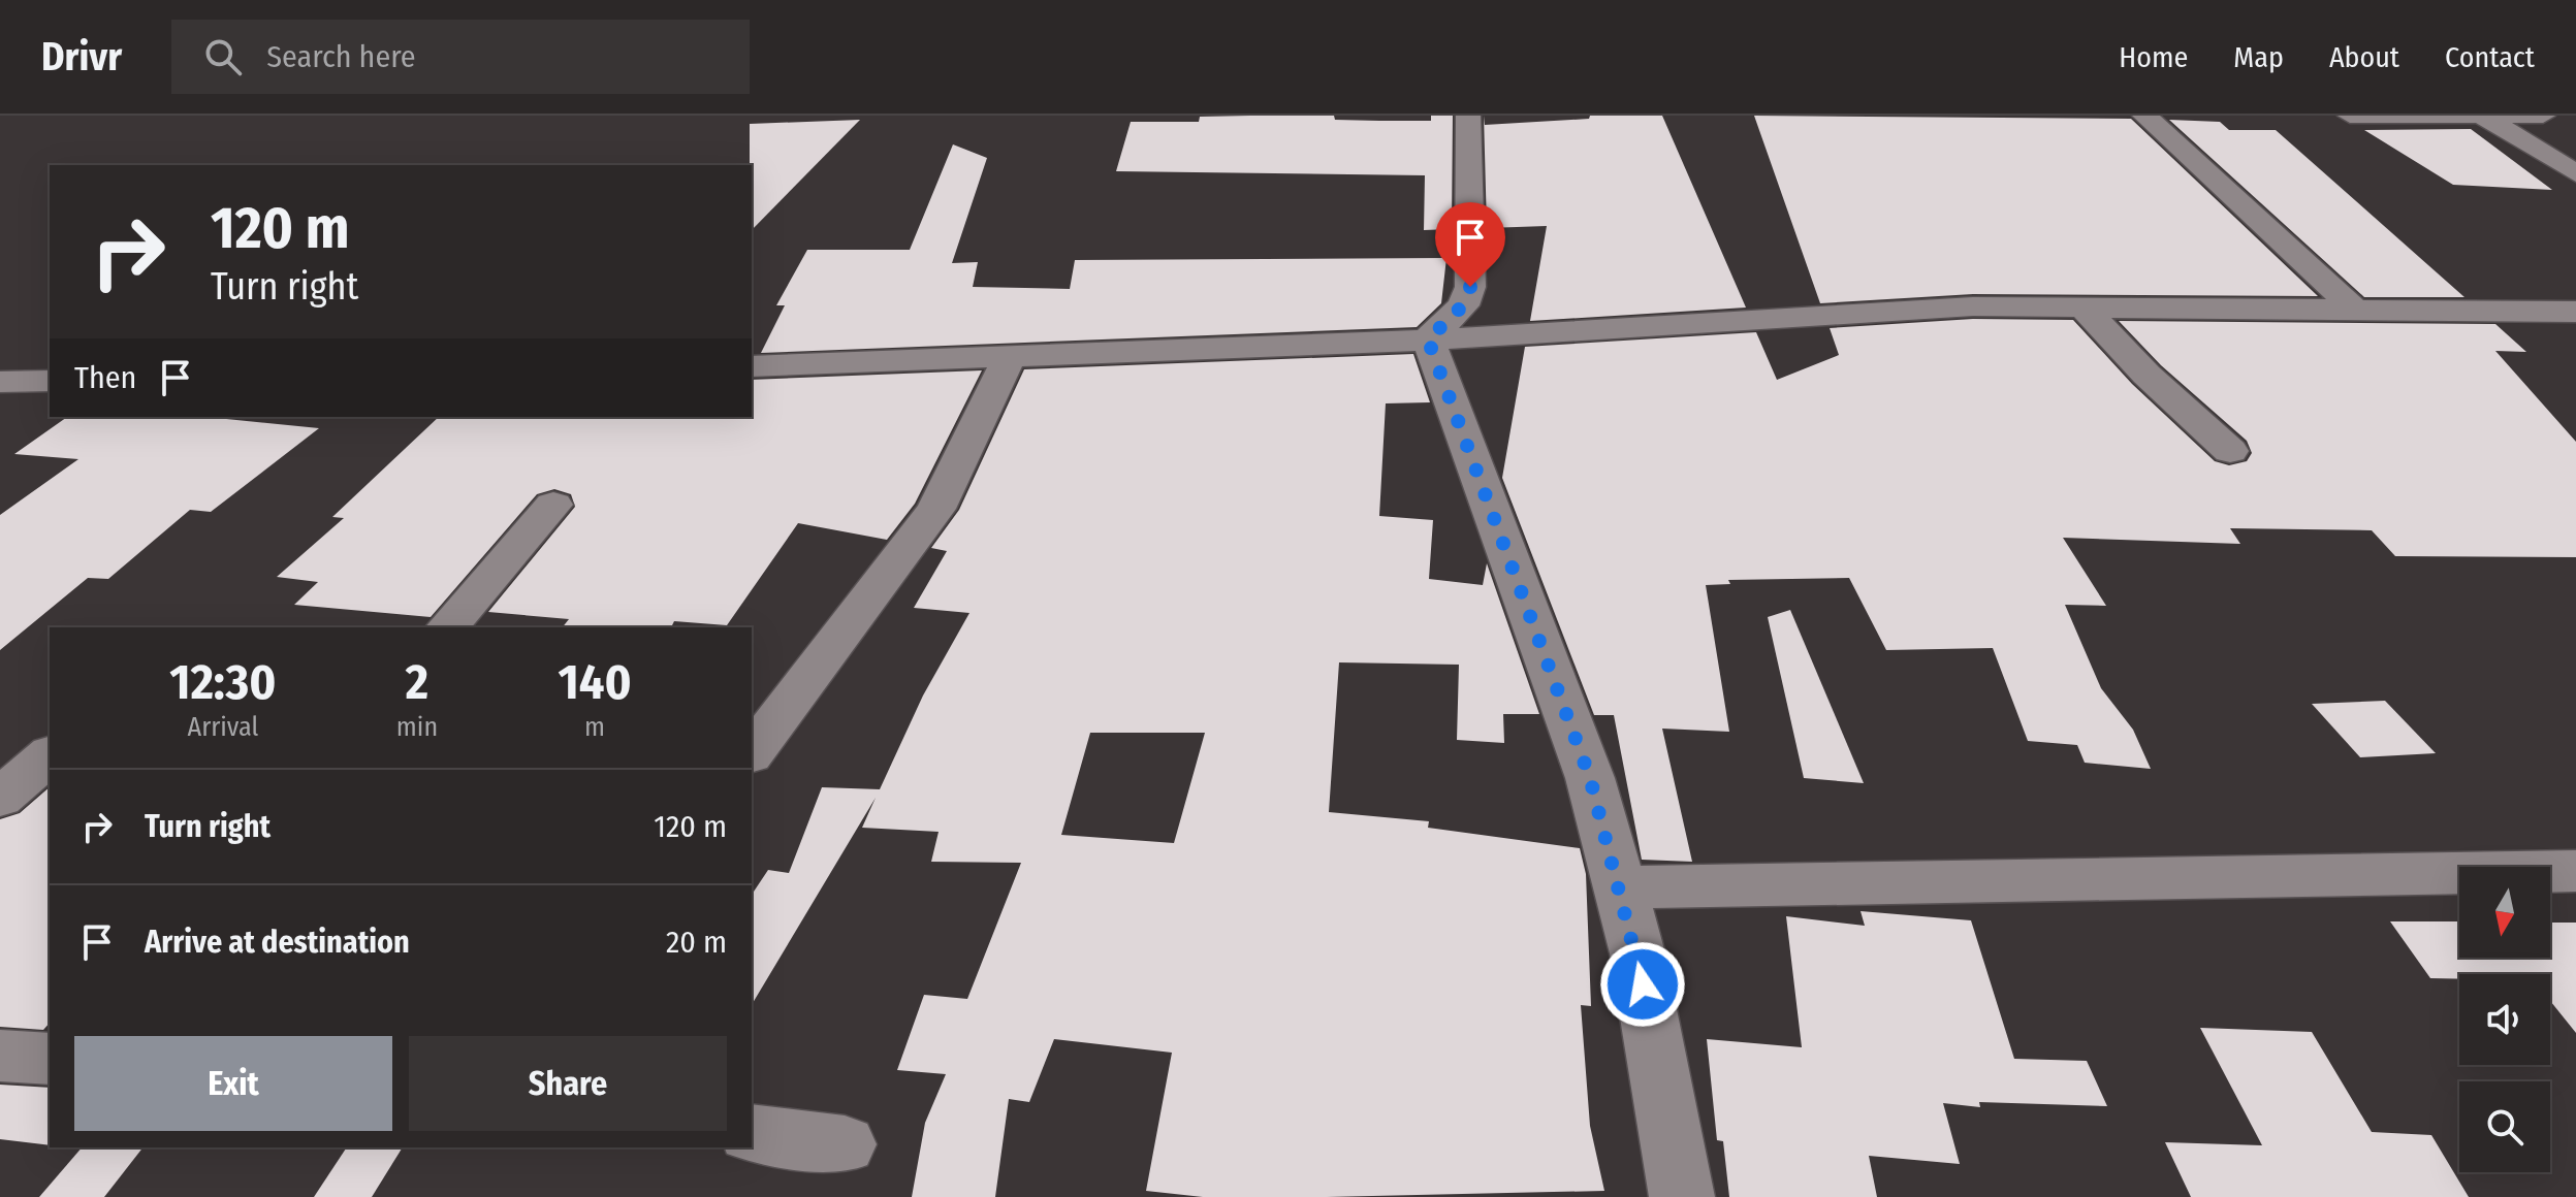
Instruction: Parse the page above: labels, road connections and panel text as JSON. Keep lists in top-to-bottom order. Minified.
{"north":"bottom","page":{"header":"Drivr","search":"Search here","nav":["Home","Map","About","Contact"],"turn":["120 m","Turn right"],"then":"Then","eta":["12:30","Arrival","2","min","140","m"],"list":[{"name":"Turn right","value":"120 m"},{"name":"Arrive at destination","value":"20 m"}],"buttons":["Exit","Share"]}}
